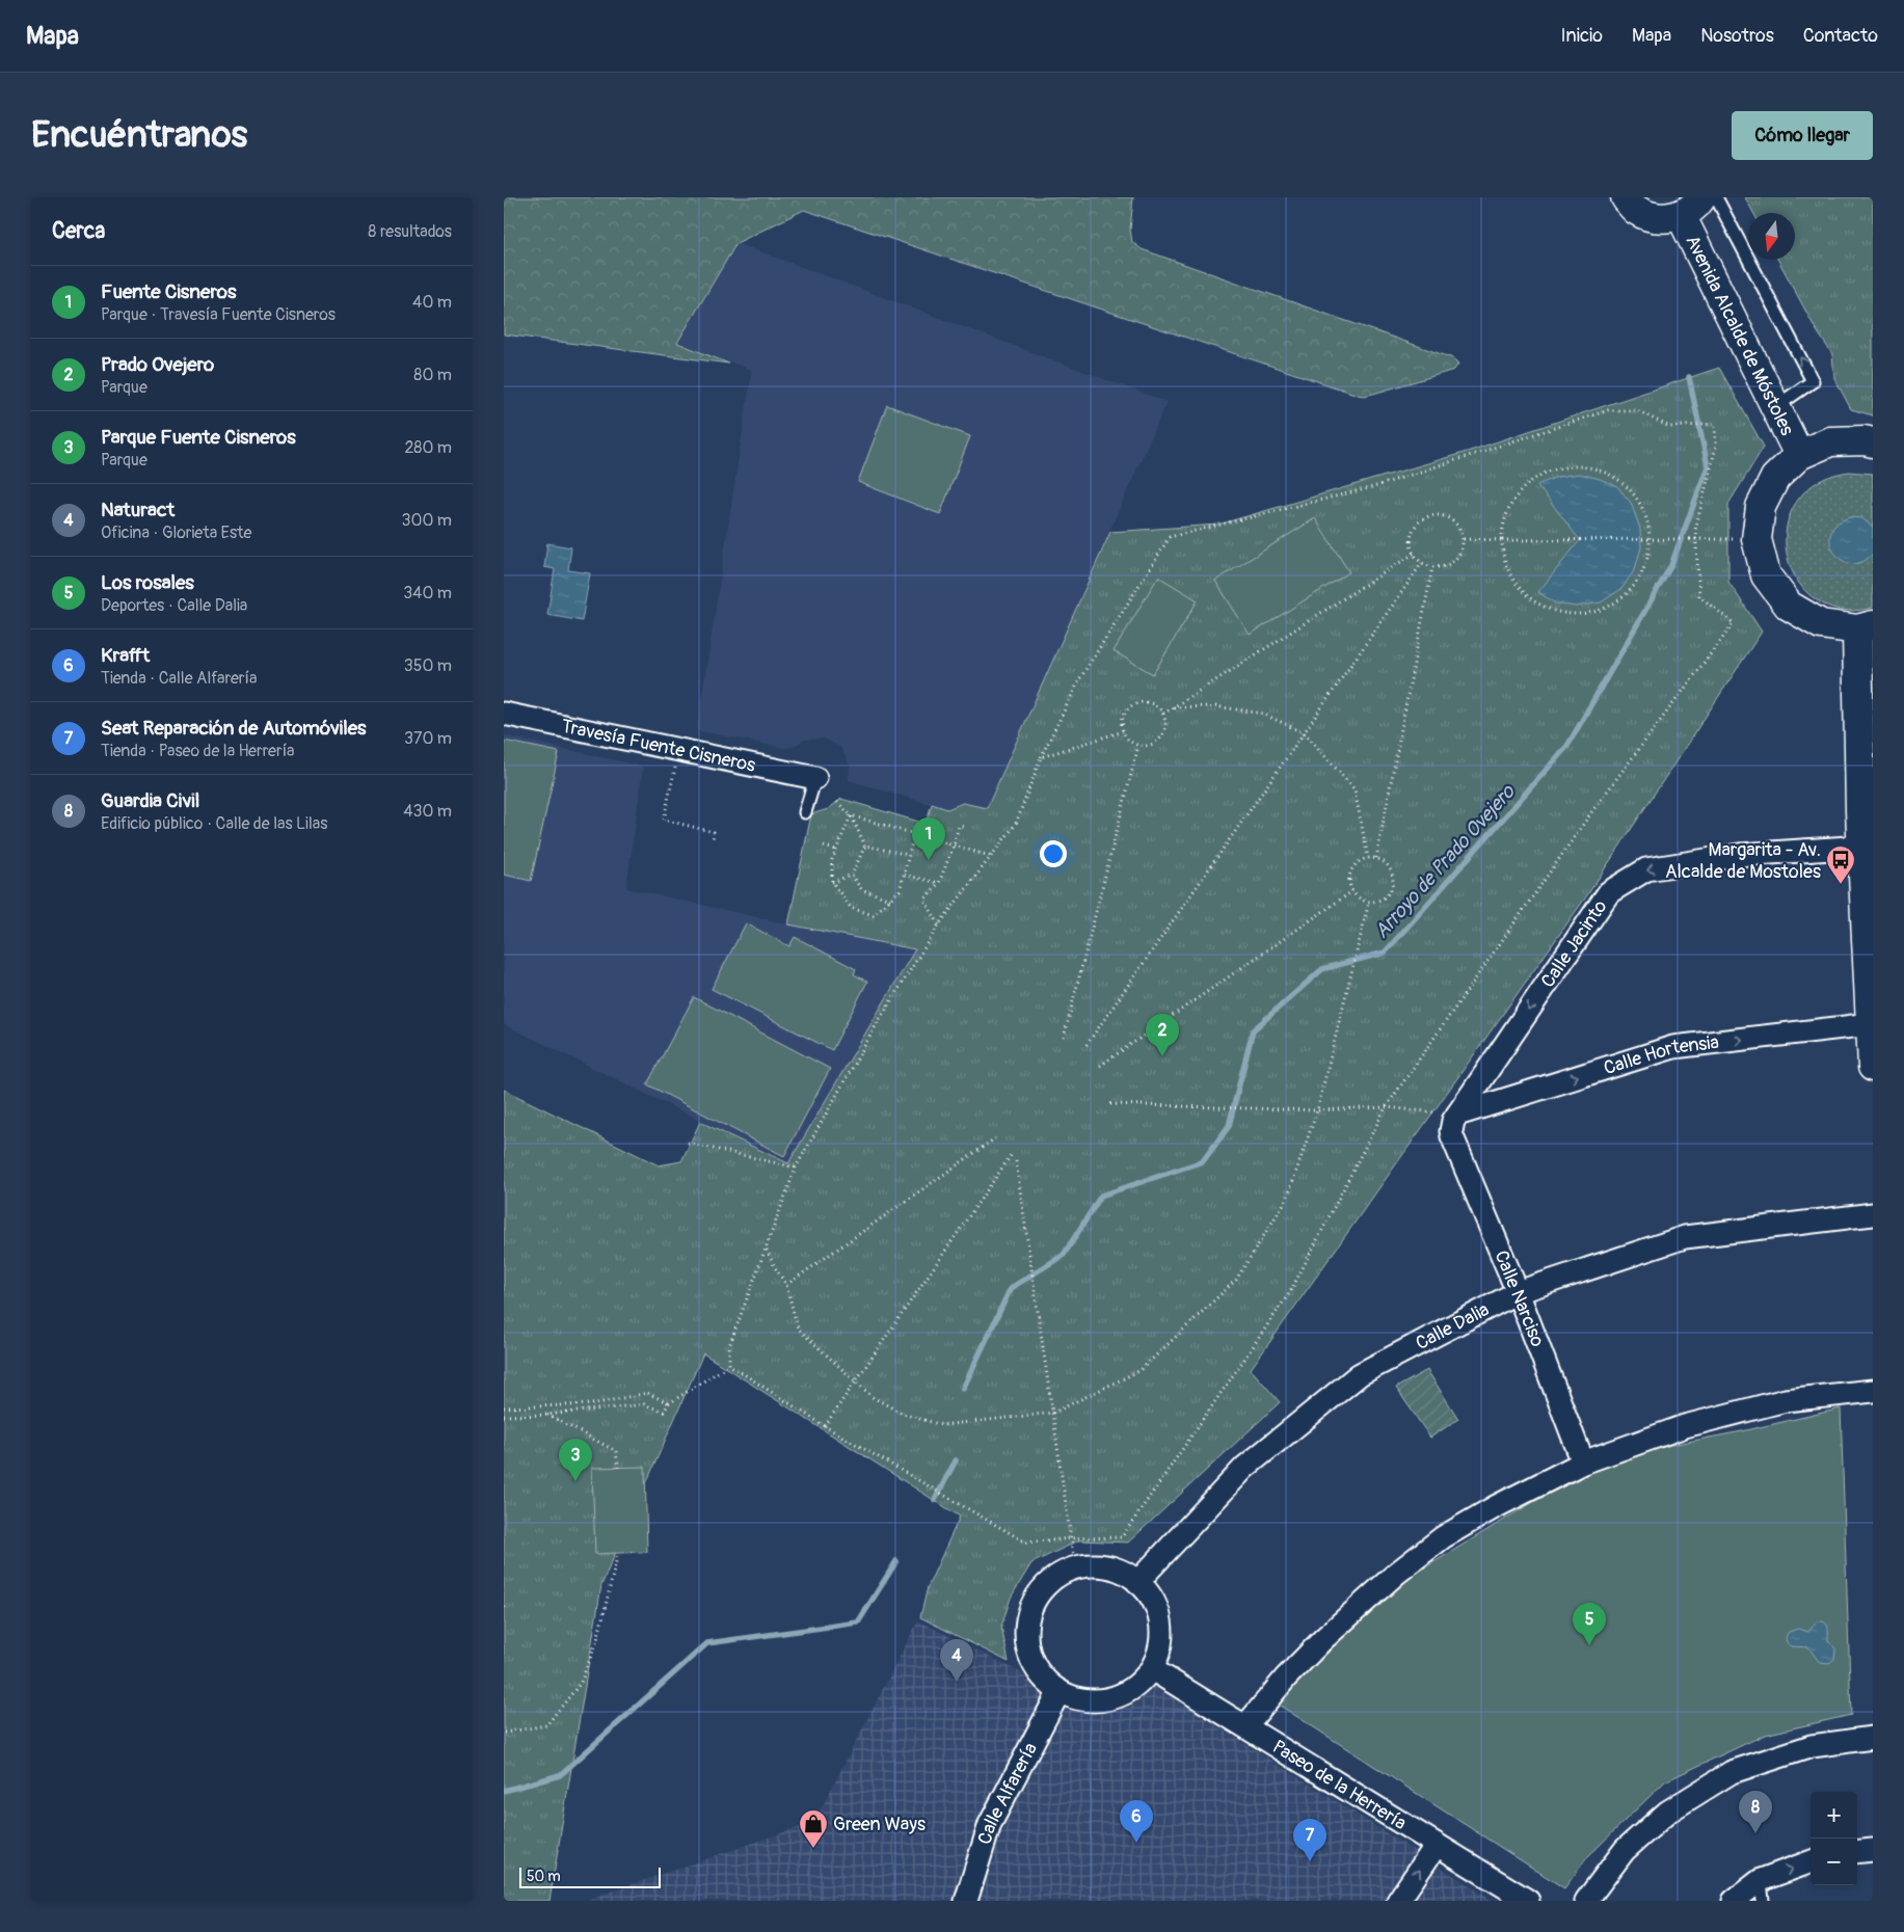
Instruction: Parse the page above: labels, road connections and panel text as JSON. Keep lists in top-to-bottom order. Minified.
{"streets":{"street":["Avenida Alcalde de Móstoles","Travesía Fuente Cisneros","Calle Jacinto","Calle Hortensia","Calle Narciso","Calle Dalia","Paseo de la Herrería","Calle Alfarería"]},"crossings":[["Calle Jacinto","Calle Hortensia"],["Calle Jacinto","Calle Narciso"],["Calle Narciso","Calle Dalia"],["Calle Dalia","Paseo de la Herrería"],["Calle Dalia","Calle Alfarería"],["Paseo de la Herrería","Calle Alfarería"]],"one_way":["Calle Jacinto","Calle Hortensia"],"water":["Arroyo de Prado Ovejero"],"places":{"bus stop":["Margarita - Av. Alcalde de Mostoles"],"shop":["Green Ways"]},"scale_bar":"50 m","north":"bottom","page":{"header":"Mapa","nav":["Inicio","Mapa","Nosotros","Contacto"],"buttons":"Cómo llegar","title":"Encuéntranos","heading":["Cerca","8 resultados"],"list":[{"mark":"1","name":"Fuente Cisneros","note":"Parque · Travesía Fuente Cisneros","value":"40 m"},{"mark":"2","name":"Prado Ovejero","note":"Parque","value":"80 m"},{"mark":"3","name":"Parque Fuente Cisneros","note":"Parque","value":"280 m"},{"mark":"4","name":"Naturact","note":"Oficina · Glorieta Este","value":"300 m"},{"mark":"5","name":"Los rosales","note":"Deportes · Calle Dalia","value":"340 m"},{"mark":"6","name":"Krafft","note":"Tienda · Calle Alfarería","value":"350 m"},{"mark":"7","name":"Seat Reparación de Automóviles","note":"Tienda · Paseo de la Herrería","value":"370 m"},{"mark":"8","name":"Guardia Civil","note":"Edificio público · Calle de las Lilas","value":"430 m"}],"pins":["1","2","3","5","4","8","6","7"],"map_buttons":["+","−"],"scale":"50 m"}}
